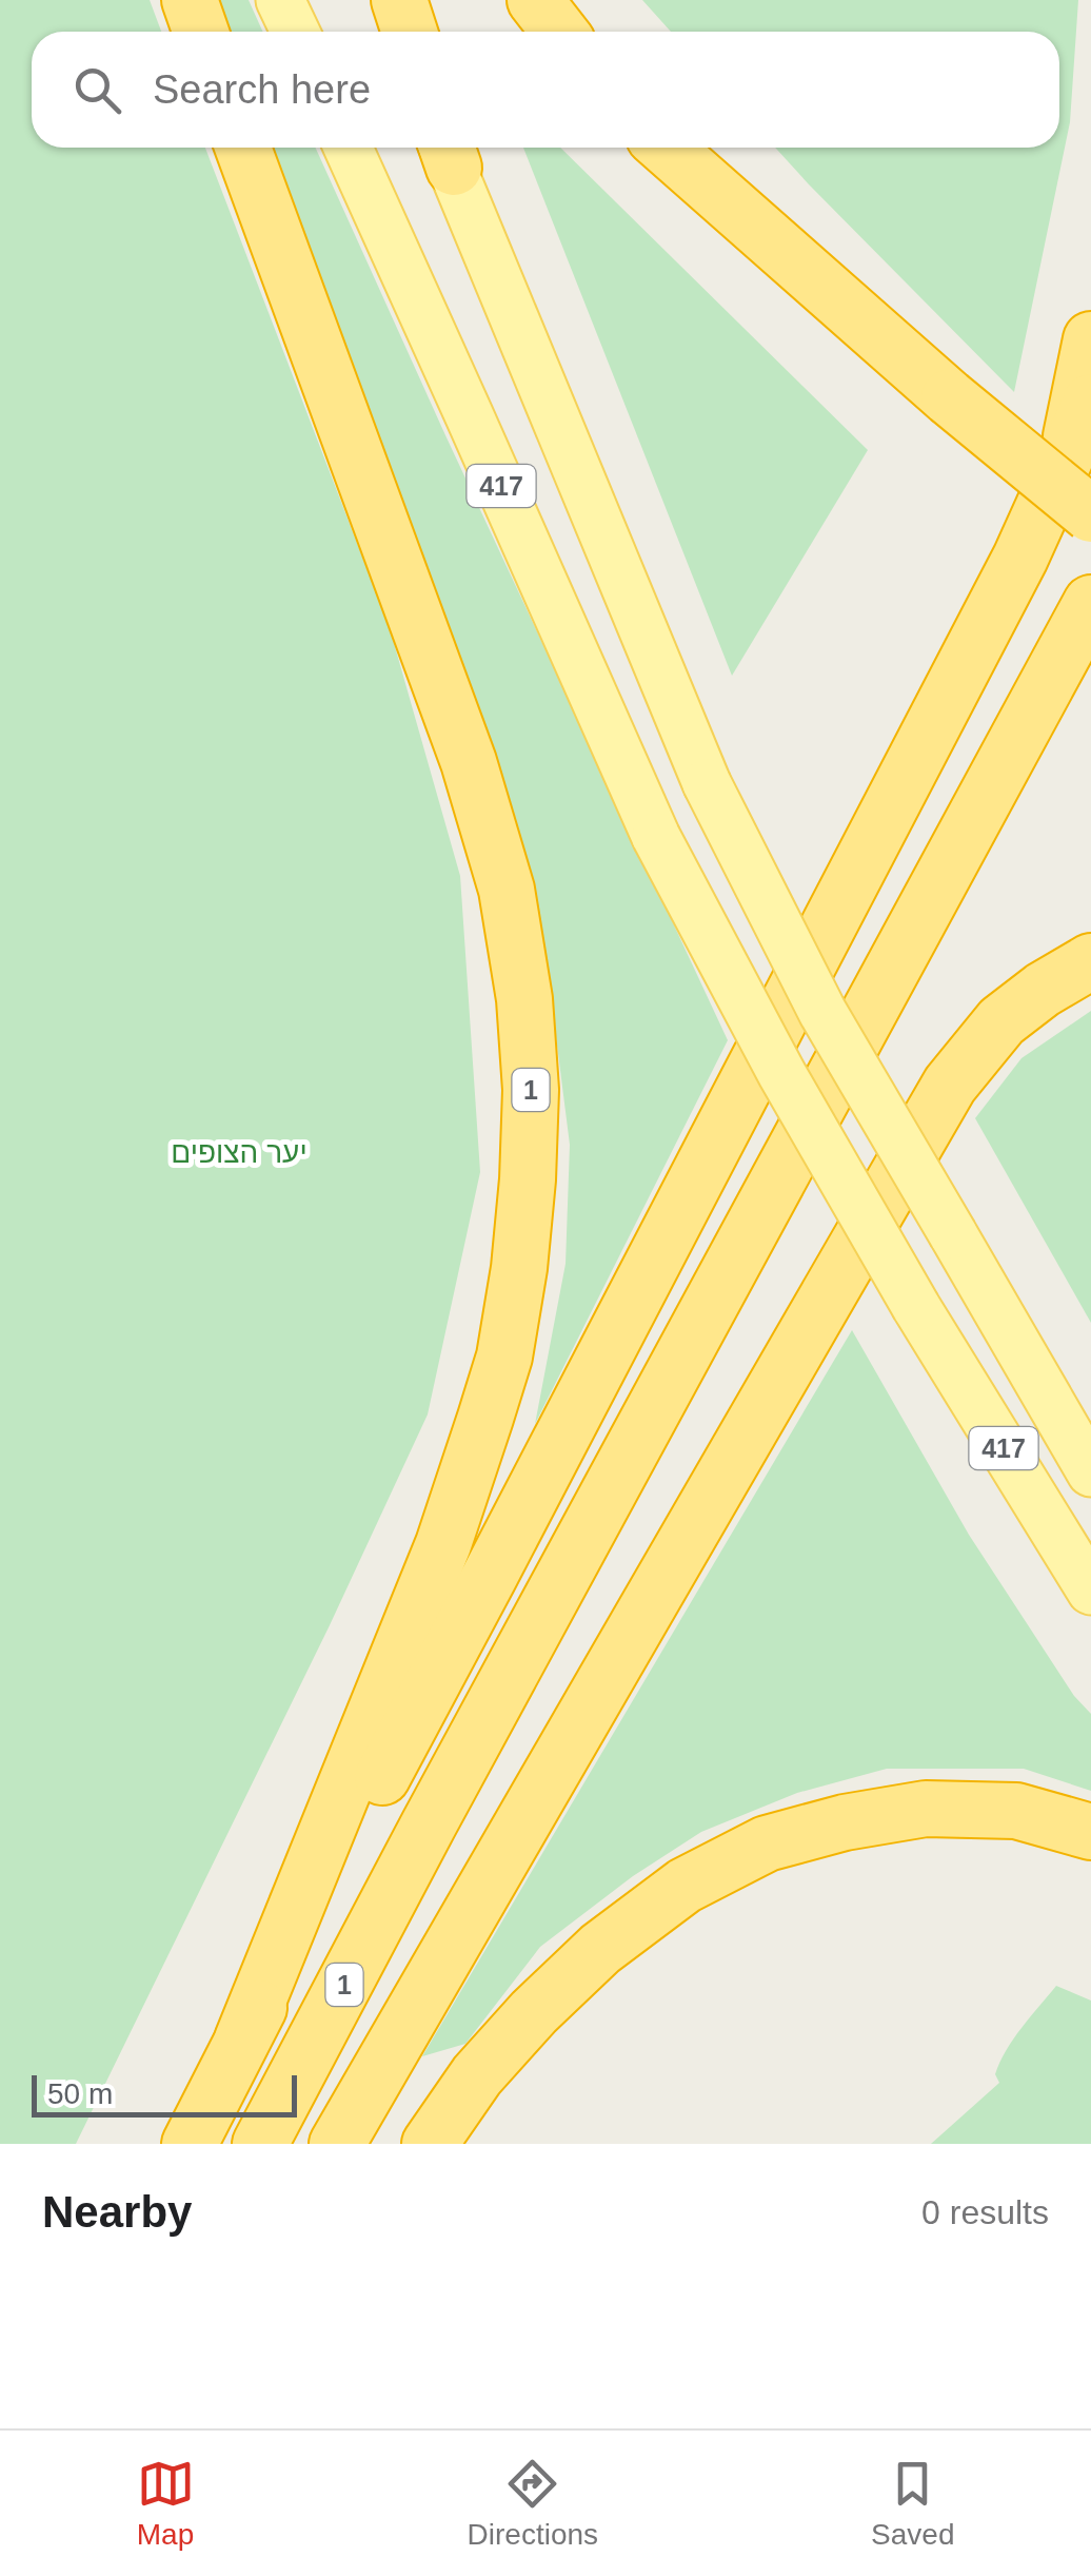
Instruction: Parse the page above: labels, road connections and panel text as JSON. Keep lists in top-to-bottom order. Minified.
{"streets":{"highway":["1"],"main road":["417"]},"parks":["יער הצופים"],"scale_bar":"50 m","page":{"search":"Search here","scale":"50 m","heading":["Nearby","0 results"],"nav":["Map","Directions","Saved"]}}
